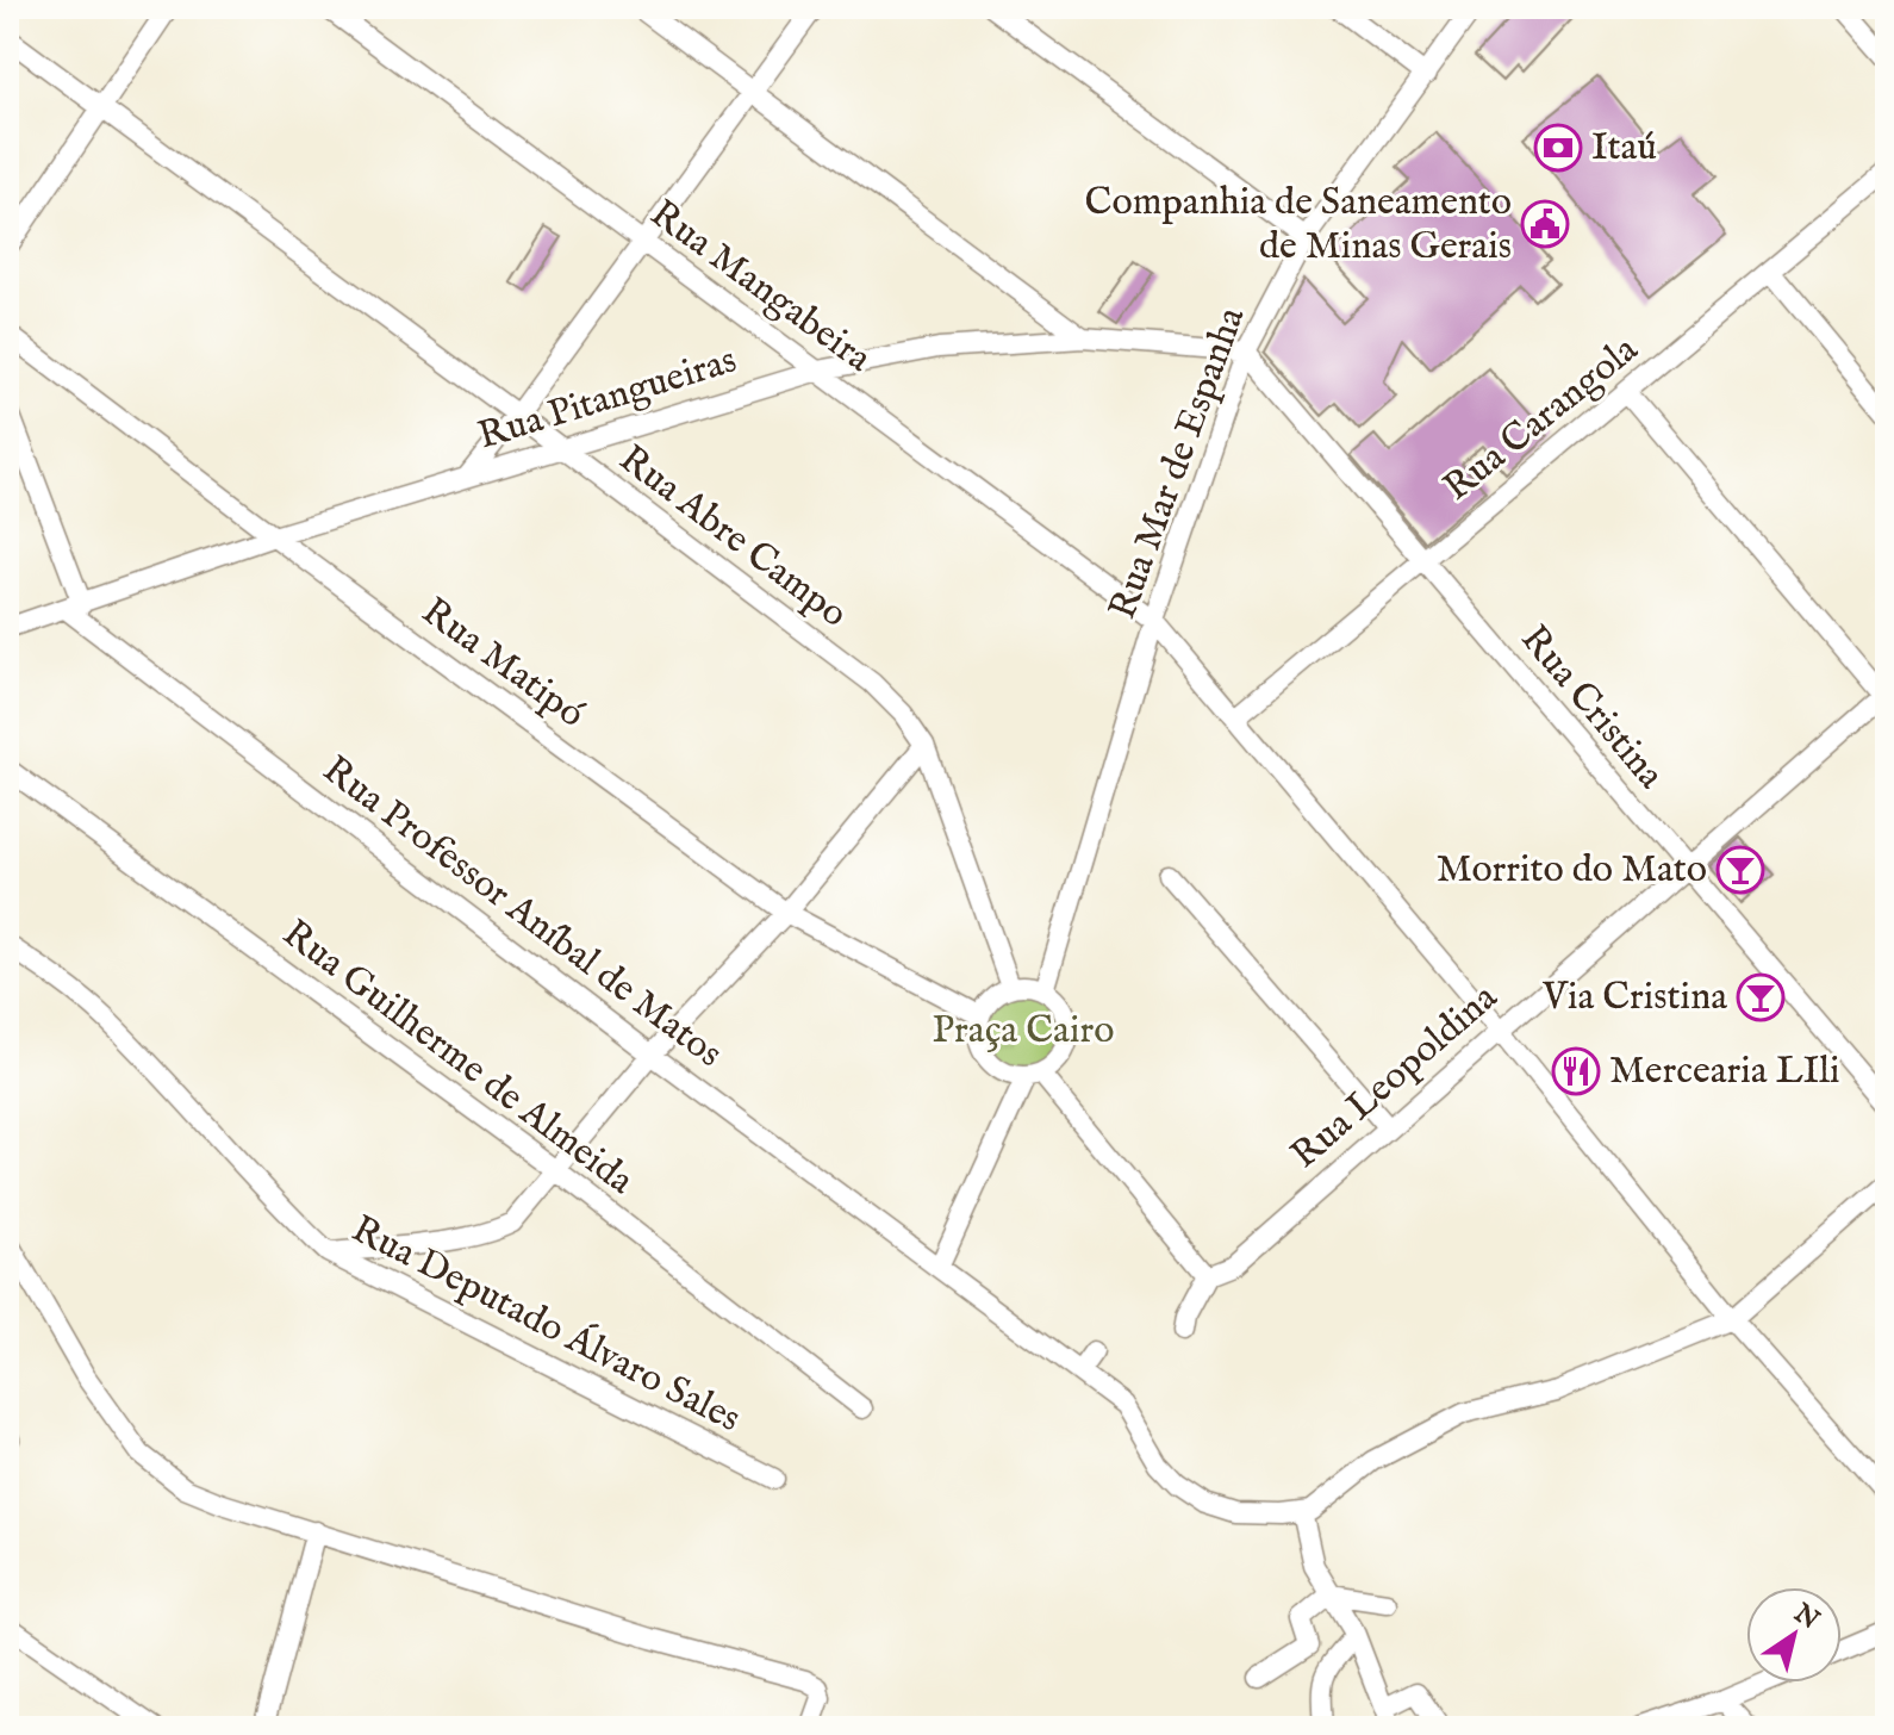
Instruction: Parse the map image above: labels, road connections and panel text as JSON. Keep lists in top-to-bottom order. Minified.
{"streets":{"street":["Rua Mangabeira","Rua Pitangueiras","Rua Carangola","Rua Mar de Espanha","Rua Abre Campo","Rua Matipó","Rua Cristina","Rua Professor Aníbal de Matos","Rua Guilherme de Almeida","Rua Leopoldina","Rua Deputado Álvaro Sales"]},"crossings":[["Rua Mangabeira","Rua Pitangueiras"],["Rua Mangabeira","Rua Carangola"],["Rua Mangabeira","Rua Mar de Espanha"],["Rua Mangabeira","Rua Leopoldina"],["Rua Pitangueiras","Rua Mar de Espanha"],["Rua Pitangueiras","Rua Abre Campo"],["Rua Pitangueiras","Rua Matipó"],["Rua Pitangueiras","Rua Cristina"],["Rua Pitangueiras","Rua Professor Aníbal de Matos"],["Rua Carangola","Rua Cristina"],["Rua Mar de Espanha","Rua Abre Campo"],["Rua Mar de Espanha","Rua Matipó"],["Rua Mar de Espanha","Rua Cristina"],["Rua Abre Campo","Rua Matipó"],["Rua Cristina","Rua Leopoldina"]],"parks":["Praça Cairo"],"places":{"bank":["Itaú"],"public building":["Companhia de Saneamento de Minas Gerais"],"bar":["Morrito do Mato","Via Cristina"],"restaurant":["Mercearia LIli"]},"north":"top right"}
